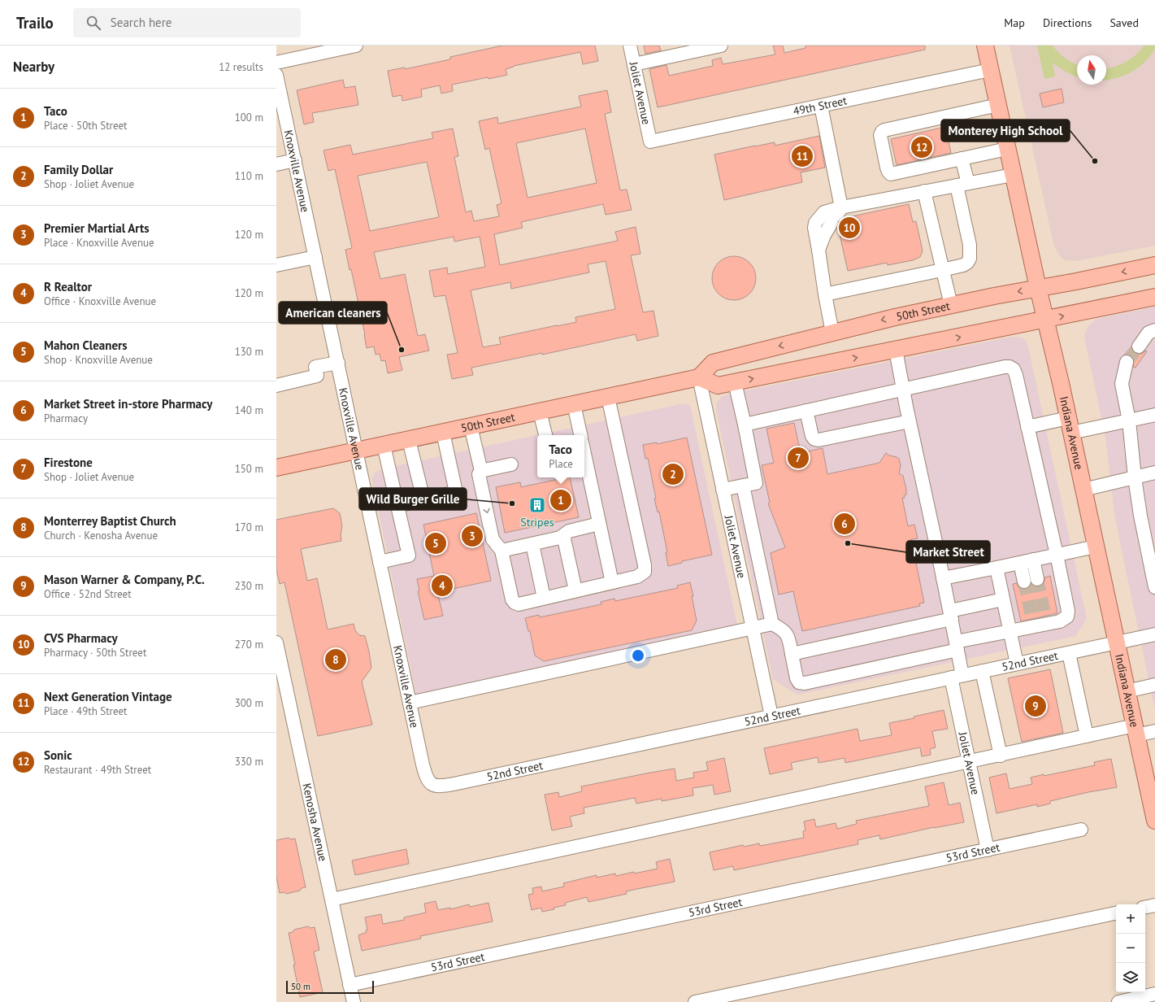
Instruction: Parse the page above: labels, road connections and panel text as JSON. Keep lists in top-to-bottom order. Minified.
{"streets":{"main road":["50th Street","Indiana Avenue"],"street":["Joliet Avenue","49th Street","Knoxville Avenue","52nd Street","Kenosha Avenue","53rd Street"]},"crossings":[["Joliet Avenue","49th Street"],["Joliet Avenue","50th Street"],["Joliet Avenue","52nd Street"],["Joliet Avenue","53rd Street"],["49th Street","Indiana Avenue"],["Knoxville Avenue","50th Street"],["Knoxville Avenue","52nd Street"],["50th Street","Indiana Avenue"],["Indiana Avenue","52nd Street"],["Kenosha Avenue","53rd Street"]],"places":{"other":["Monterey High School","American cleaners","Wild Burger Grille","Market Street"],"building":["Stripes"]},"scale_bar":"50 m","north":"top","page":{"header":"Trailo","search":"Search here","nav":["Map","Directions","Saved"],"heading":["Nearby","12 results"],"list":[{"mark":"1","name":"Taco","note":"Place · 50th Street","value":"100 m"},{"mark":"2","name":"Family Dollar","note":"Shop · Joliet Avenue","value":"110 m"},{"mark":"3","name":"Premier Martial Arts","note":"Place · Knoxville Avenue","value":"120 m"},{"mark":"4","name":"R Realtor","note":"Office · Knoxville Avenue","value":"120 m"},{"mark":"5","name":"Mahon Cleaners","note":"Shop · Knoxville Avenue","value":"130 m"},{"mark":"6","name":"Market Street in-store Pharmacy","note":"Pharmacy","value":"140 m"},{"mark":"7","name":"Firestone","note":"Shop · Joliet Avenue","value":"150 m"},{"mark":"8","name":"Monterrey Baptist Church","note":"Church · Kenosha Avenue","value":"170 m"},{"mark":"9","name":"Mason Warner & Company, P.C.","note":"Office · 52nd Street","value":"230 m"},{"mark":"10","name":"CVS Pharmacy","note":"Pharmacy · 50th Street","value":"270 m"},{"mark":"11","name":"Next Generation Vintage","note":"Place · 49th Street","value":"300 m"},{"mark":"12","name":"Sonic","note":"Restaurant · 49th Street","value":"330 m"}],"pins":["12","11","10","7","2","1","6","3","5","4","8","9"],"popup":["Taco","Place"],"map_buttons":["+","−"],"scale":"50 m"}}
